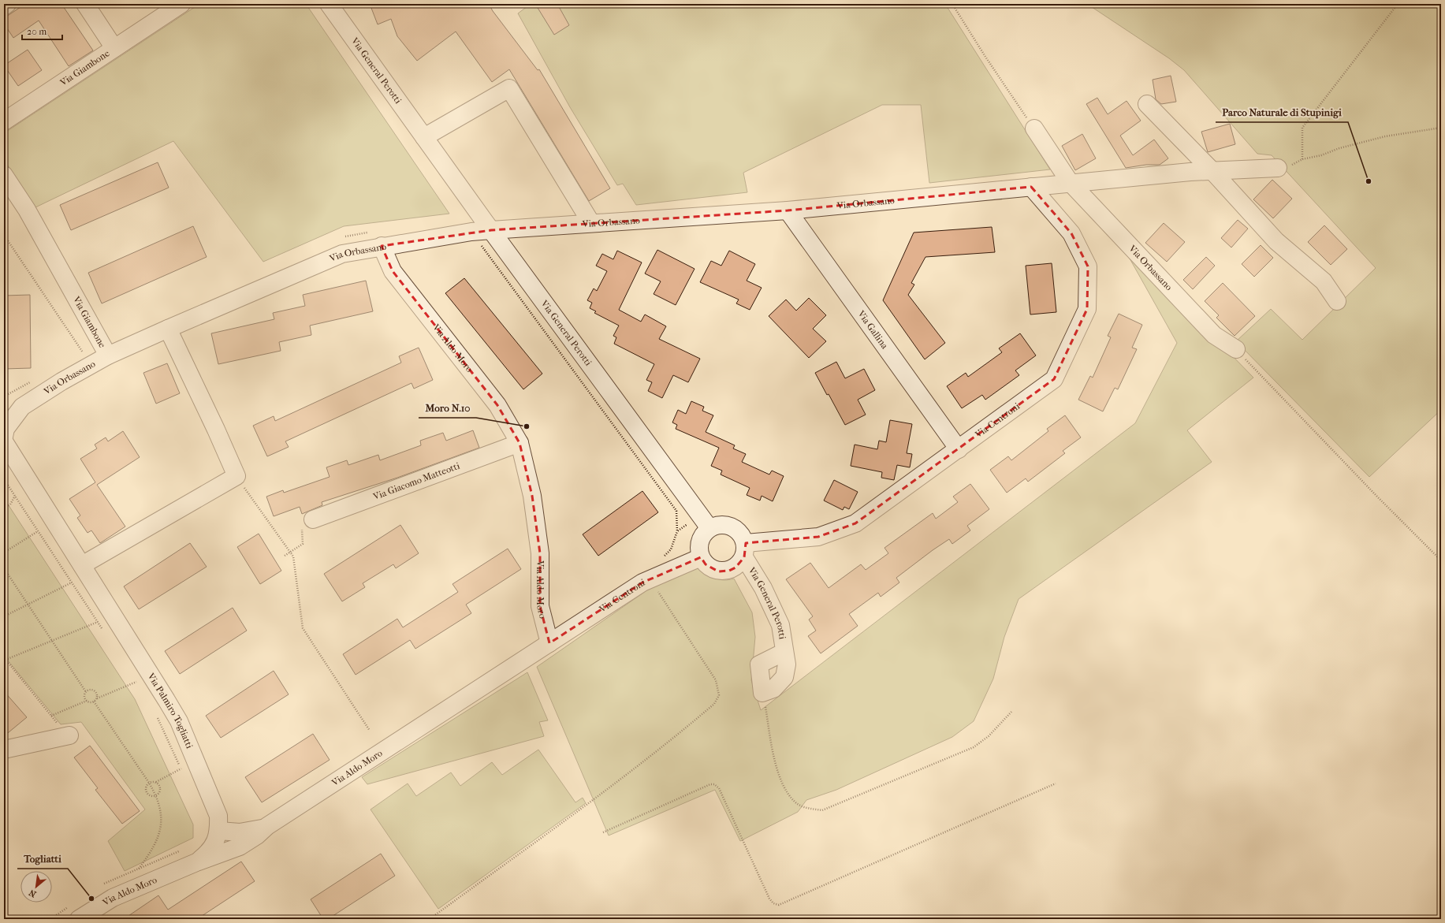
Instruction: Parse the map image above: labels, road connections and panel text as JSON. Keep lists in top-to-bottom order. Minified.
{"streets":{"street":["Via Giambone","Via General Perotti","Via Orbassano","Via Gallina","Via Aldo Moro","Via Centroni","Via Giacomo Matteotti","Via Palmiro Togliatti"]},"crossings":[["Via Giambone","Via Orbassano"],["Via General Perotti","Via Orbassano"],["Via General Perotti","Via Centroni"],["Via Orbassano","Via Gallina"],["Via Orbassano","Via Aldo Moro"],["Via Orbassano","Via Centroni"],["Via Gallina","Via Centroni"],["Via Aldo Moro","Via Centroni"],["Via Aldo Moro","Via Giacomo Matteotti"],["Via Aldo Moro","Via Palmiro Togliatti"]],"places":["Parco Naturale di Stupinigi","Moro N.10","Togliatti"],"scale_bar":"20 m","north":"bottom left"}
